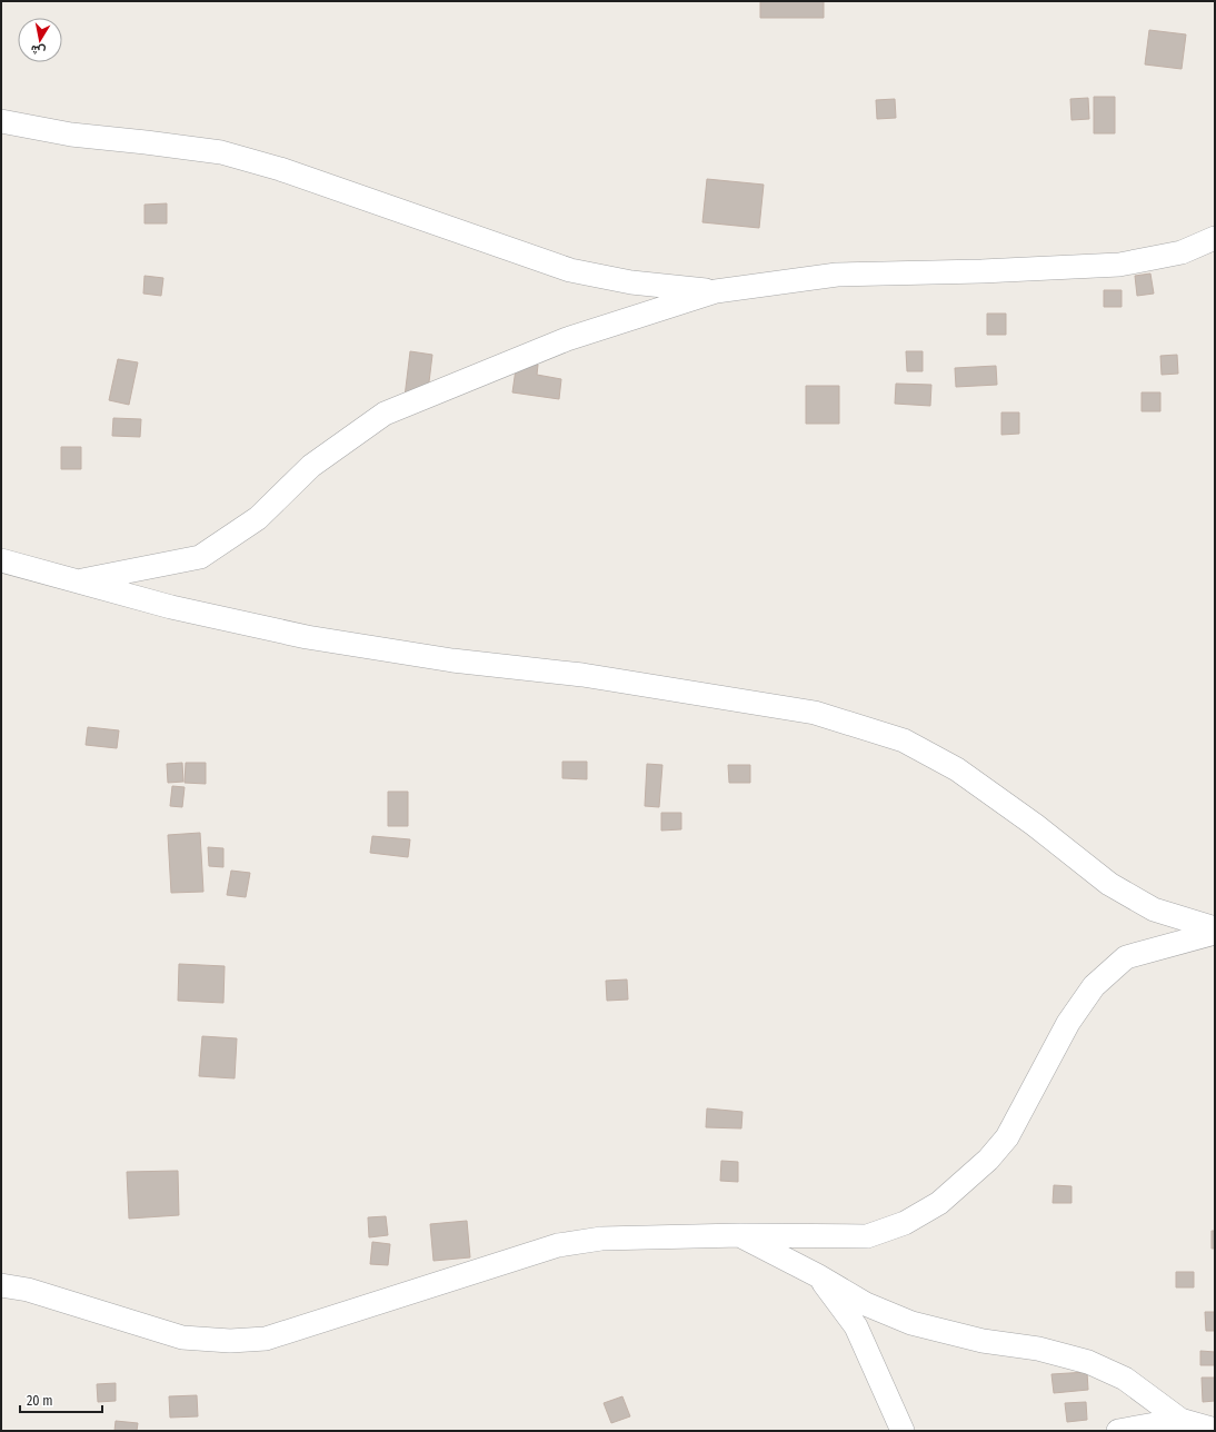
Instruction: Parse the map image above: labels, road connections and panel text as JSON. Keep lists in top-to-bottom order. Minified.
{"scale_bar":"20 m","north":"bottom"}
